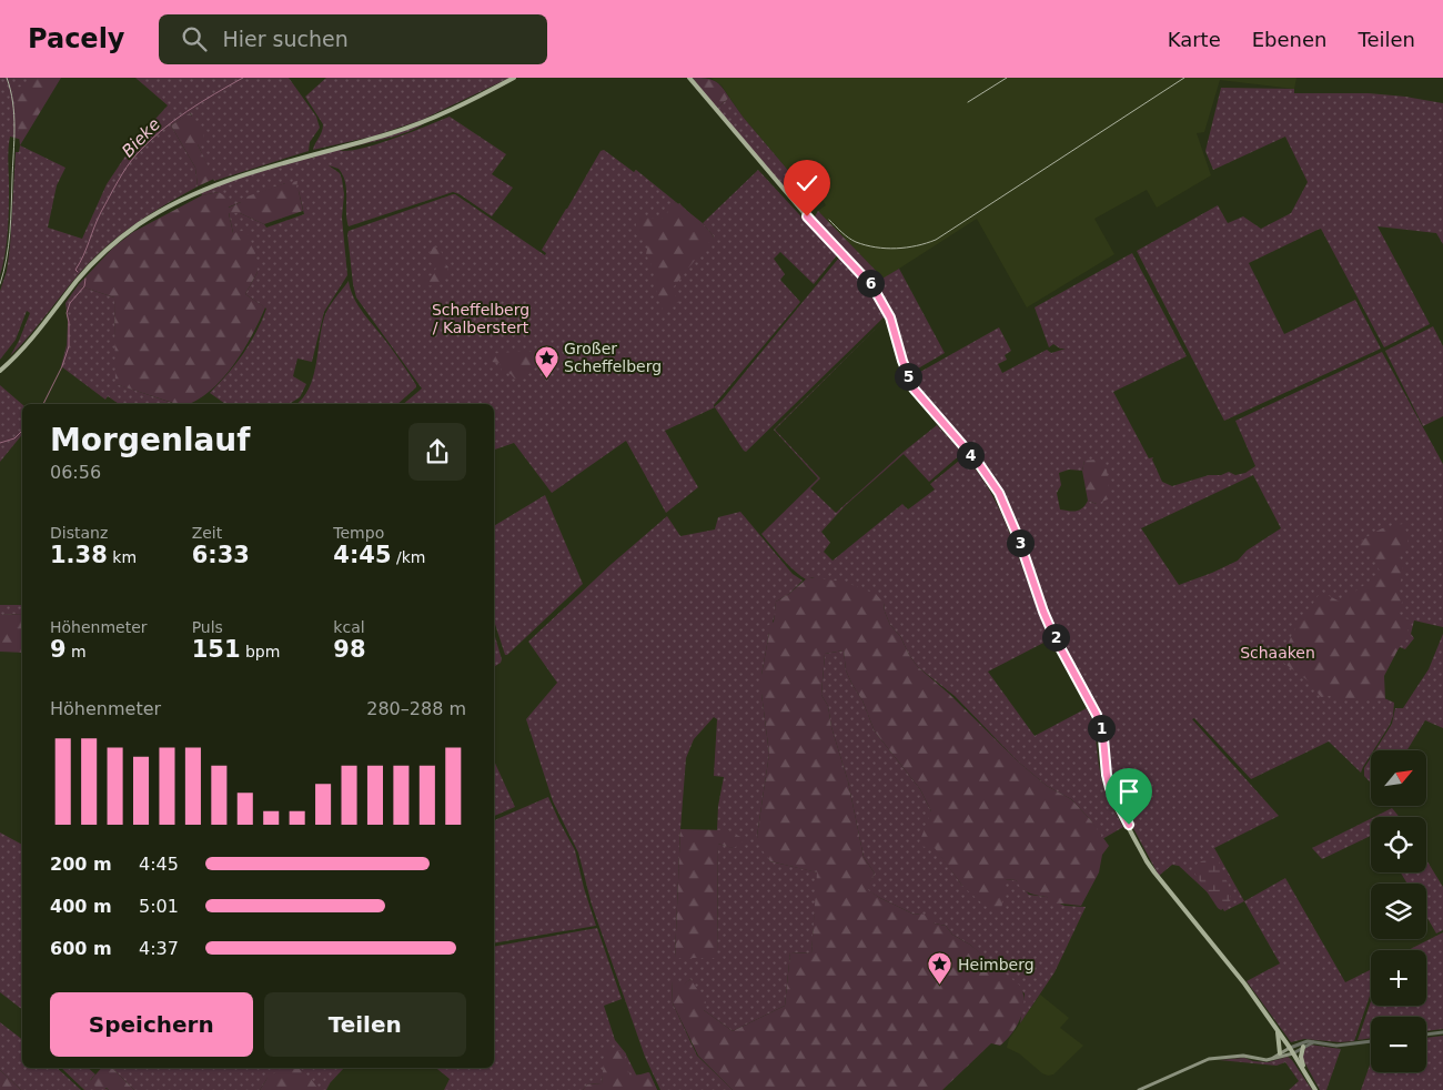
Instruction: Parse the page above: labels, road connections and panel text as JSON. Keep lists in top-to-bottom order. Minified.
{"water":["Bieke"],"parks":["Scheffelberg / Kalberstert","Schaaken"],"places":{"place":["Großer Scheffelberg","Heimberg"]},"north":"top right","page":{"header":"Pacely","search":"Hier suchen","nav":["Karte","Ebenen","Teilen"],"pins":["6","5","4","3","2","1"],"heading":["Morgenlauf","06:56"],"stats":[["Distanz","1.38 km"],["Zeit","6:33"],["Tempo","4:45 /km"],["Höhenmeter","9 m"],["Puls","151 bpm"],["kcal","98"]],"chart":["Höhenmeter","280–288 m"],"map_buttons":["+","−"],"list":[{"name":"200 m","note":"4:45"},{"name":"400 m","note":"5:01"},{"name":"600 m","note":"4:37"}],"buttons":["Speichern","Teilen"]}}
